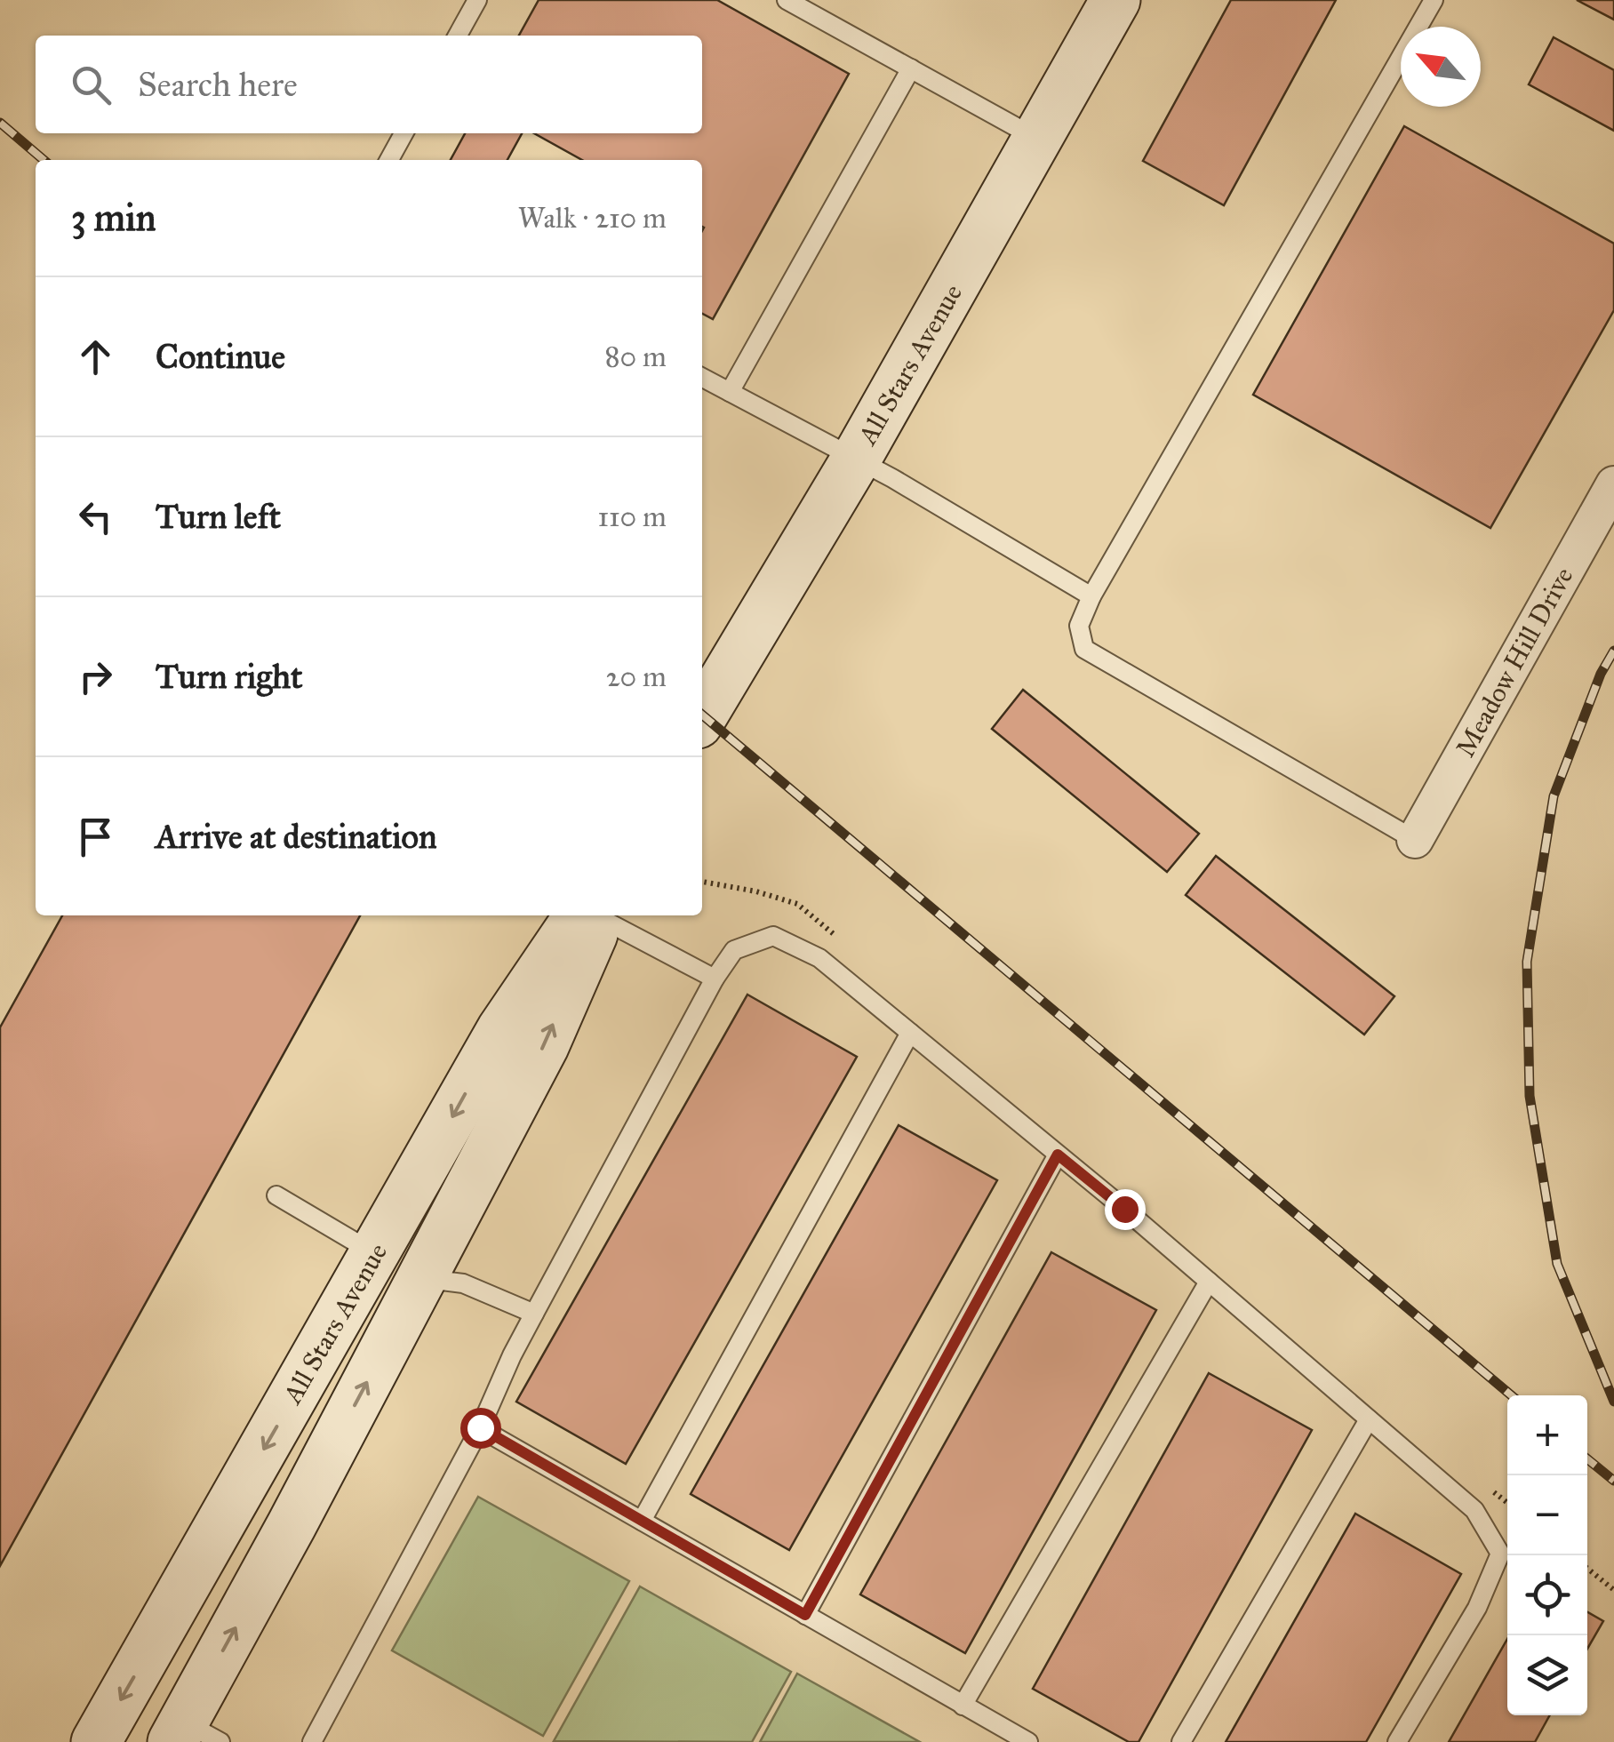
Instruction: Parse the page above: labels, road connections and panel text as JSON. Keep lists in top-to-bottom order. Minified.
{"streets":{"street":["All Stars Avenue","Meadow Hill Drive"]},"north":"top left","page":{"search":"Search here","heading":["3 min","Walk · 210 m"],"list":[["Continue","80 m"],["Turn left","110 m"],["Turn right","20 m"],"Arrive at destination"],"map_buttons":["+","−"]}}
